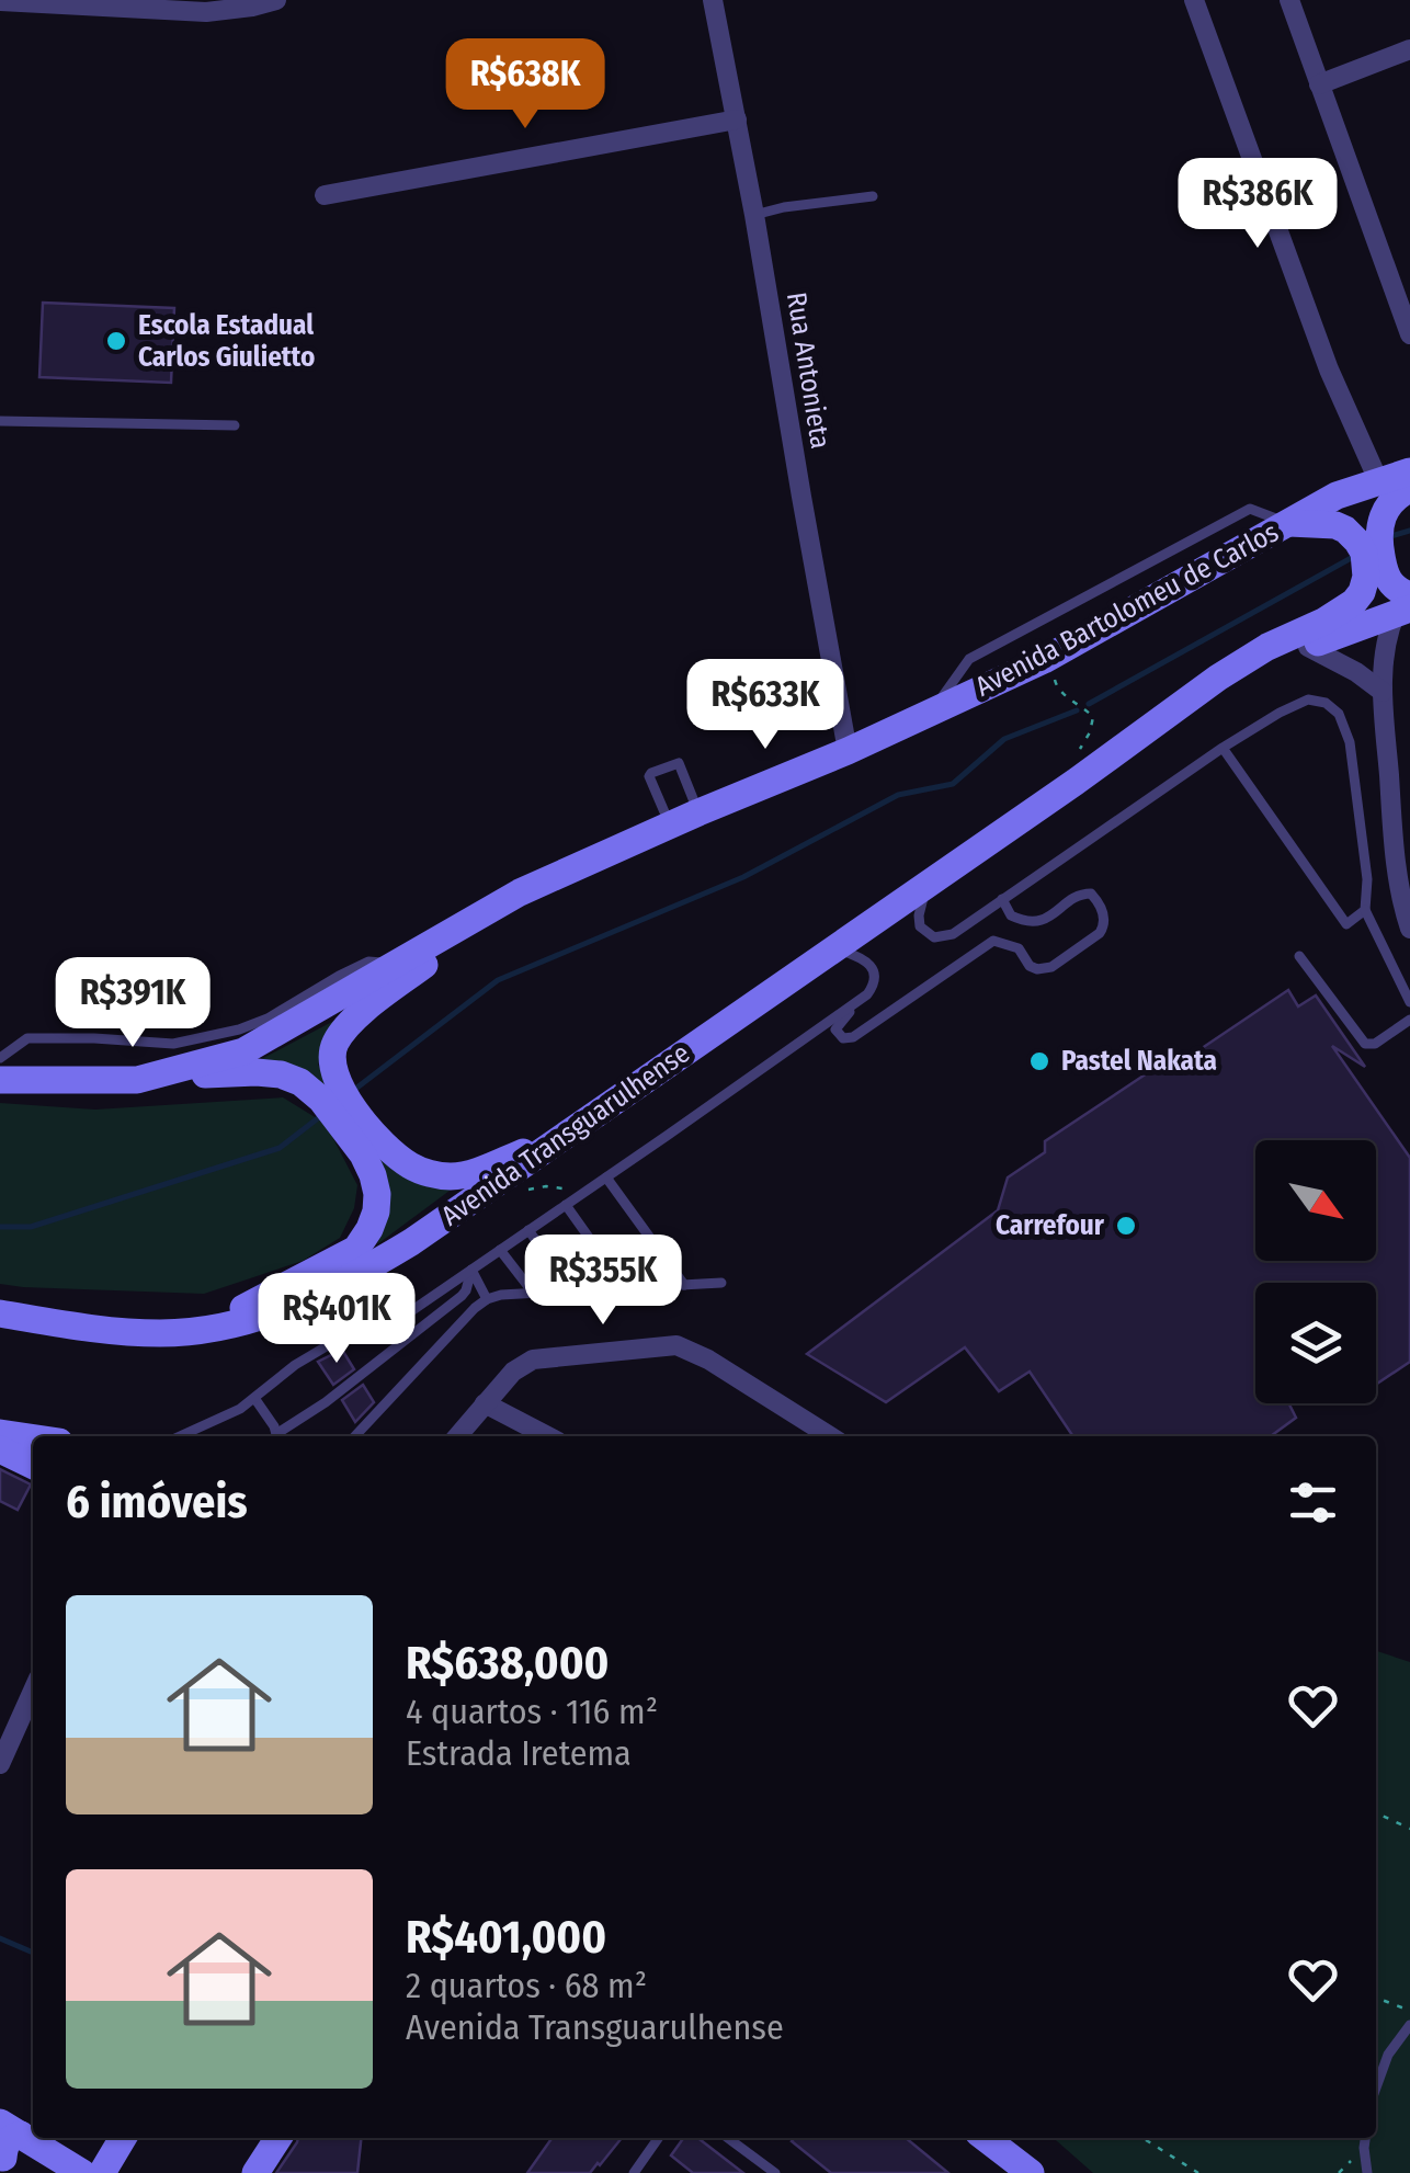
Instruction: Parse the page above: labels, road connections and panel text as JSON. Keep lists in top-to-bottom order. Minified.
{"streets":{"main road":["Avenida Bartolomeu de Carlos","Avenida Transguarulhense"],"street":["Rua Antonieta"]},"crossings":[["Rua Antonieta","Avenida Bartolomeu de Carlos"]],"places":["Escola Estadual Carlos Giulietto","Pastel Nakata","Carrefour"],"north":"bottom right","page":{"price":["R$638K","R$386K","R$633K","R$391K","R$355K","R$401K"],"heading":"6 imóveis","list":[{"name":"R$638,000","note":"4 quartos · 116 m² · Estrada Iretema"},{"name":"R$401,000","note":"2 quartos · 68 m² · Avenida Transguarulhense"}]}}
